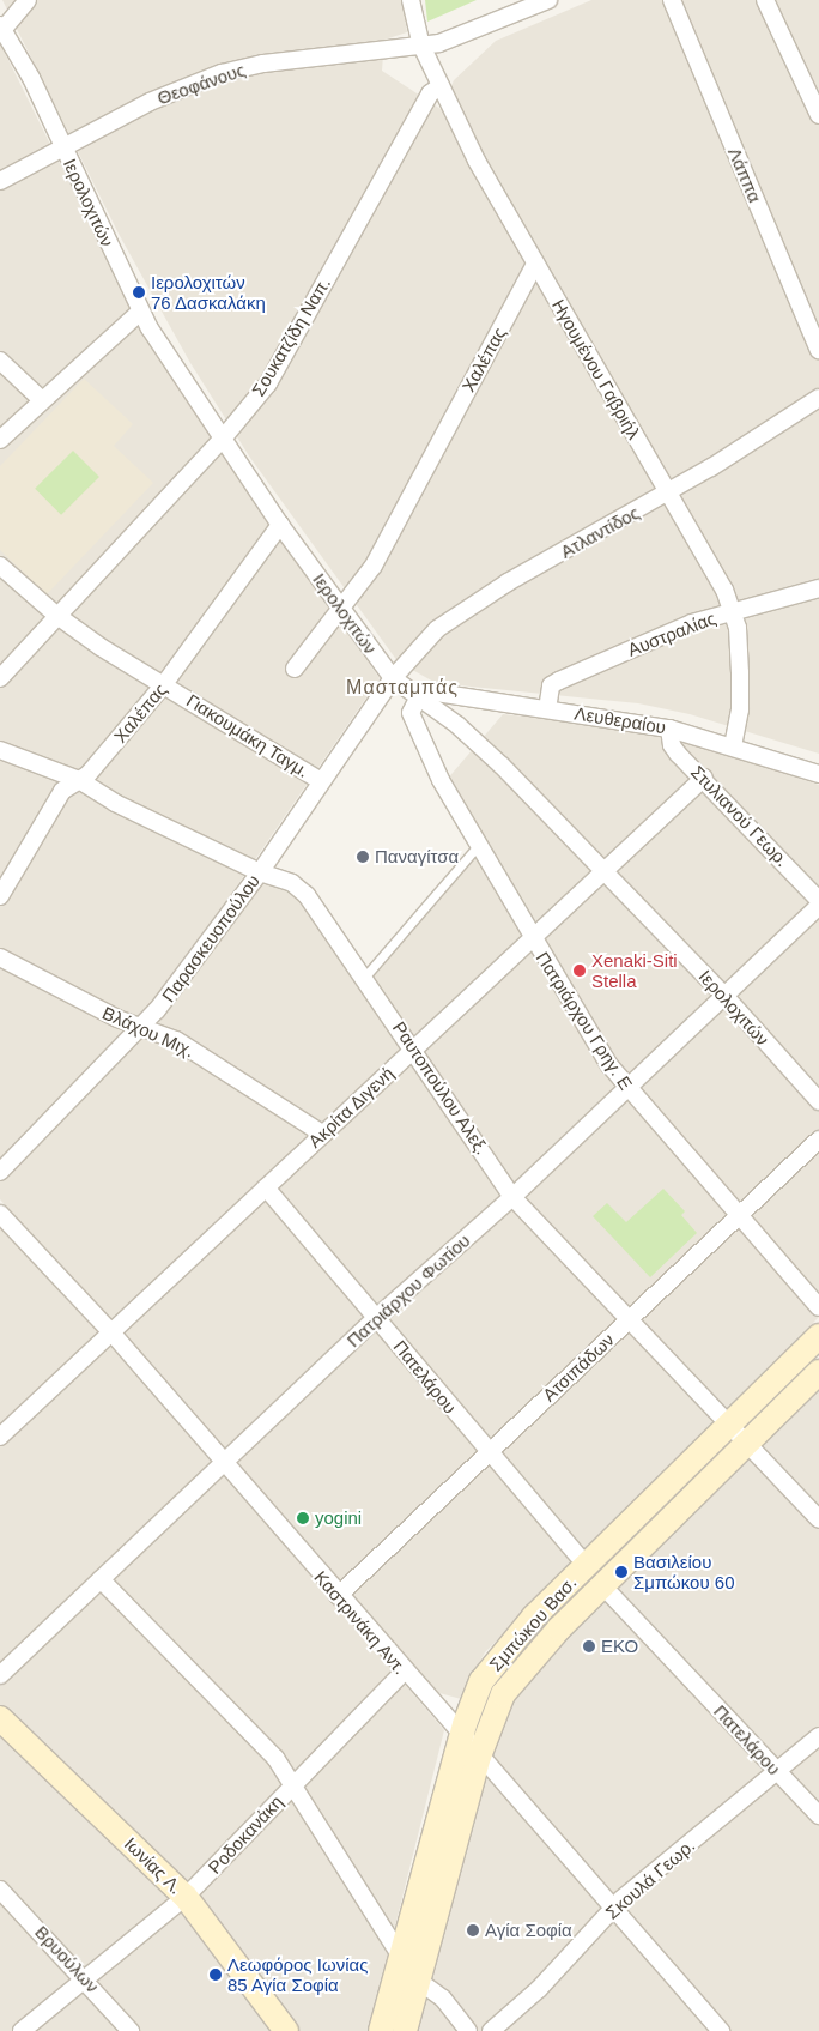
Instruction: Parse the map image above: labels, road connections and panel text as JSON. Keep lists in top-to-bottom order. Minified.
{"streets":{"main road":["Σμπώκου Βασ.","Ιωνίας Λ."],"street":["Θεοφάνους","Λάππα","Ιερολοχιτών","Σουκατζίδη Ναπ.","Χαλέπας","Ηγουμένου Γαβριήλ","Ατλαντίδος","Αυστραλίας","Λευθεραίου","Γιακουμάκη Ταγμ.","Στυλιανού Γεωρ.","Παρασκευοπούλου","Πατριάρχου Γρηγ. Ε","Βλάχου Μιχ.","Ραυτοπούλου Αλεξ.","Ακρίτα Διγενή","Πατριάρχου Φωτίου","Ατσιπάδων","Πατελάρου","Καστρινάκη Αντ.","Ροδοκανάκη","Σκουλά Γεωρ.","Βρυούλων"]},"crossings":[["Θεοφάνους","Ιερολοχιτών"],["Θεοφάνους","Ηγουμένου Γαβριήλ"],["Ιερολοχιτών","Σουκατζίδη Ναπ."],["Ιερολοχιτών","Χαλέπας"],["Ιερολοχιτών","Ατλαντίδος"],["Ιερολοχιτών","Λευθεραίου"],["Ιερολοχιτών","Παρασκευοπούλου"],["Ιερολοχιτών","Πατριάρχου Γρηγ. Ε"],["Ιερολοχιτών","Ακρίτα Διγενή"],["Ιερολοχιτών","Πατριάρχου Φωτίου"],["Σουκατζίδη Ναπ.","Ηγουμένου Γαβριήλ"],["Σουκατζίδη Ναπ.","Γιακουμάκη Ταγμ."],["Χαλέπας","Ηγουμένου Γαβριήλ"],["Χαλέπας","Γιακουμάκη Ταγμ."],["Χαλέπας","Ραυτοπούλου Αλεξ."],["Ηγουμένου Γαβριήλ","Ατλαντίδος"],["Ηγουμένου Γαβριήλ","Αυστραλίας"],["Ηγουμένου Γαβριήλ","Λευθεραίου"],["Ατλαντίδος","Παρασκευοπούλου"],["Αυστραλίας","Λευθεραίου"],["Λευθεραίου","Στυλιανού Γεωρ."],["Λευθεραίου","Πατριάρχου Γρηγ. Ε"],["Γιακουμάκη Ταγμ.","Παρασκευοπούλου"],["Στυλιανού Γεωρ.","Ακρίτα Διγενή"],["Παρασκευοπούλου","Βλάχου Μιχ."],["Παρασκευοπούλου","Ραυτοπούλου Αλεξ."],["Πατριάρχου Γρηγ. Ε","Ακρίτα Διγενή"],["Πατριάρχου Γρηγ. Ε","Πατριάρχου Φωτίου"],["Πατριάρχου Γρηγ. Ε","Ατσιπάδων"],["Βλάχου Μιχ.","Ακρίτα Διγενή"],["Ραυτοπούλου Αλεξ.","Ακρίτα Διγενή"],["Ραυτοπούλου Αλεξ.","Πατριάρχου Φωτίου"],["Ραυτοπούλου Αλεξ.","Ατσιπάδων"],["Ραυτοπούλου Αλεξ.","Σμπώκου Βασ."],["Ακρίτα Διγενή","Πατελάρου"],["Ακρίτα Διγενή","Καστρινάκη Αντ."],["Πατριάρχου Φωτίου","Πατελάρου"],["Πατριάρχου Φωτίου","Καστρινάκη Αντ."],["Ατσιπάδων","Πατελάρου"],["Ατσιπάδων","Καστρινάκη Αντ."],["Πατελάρου","Σμπώκου Βασ."],["Πατελάρου","Σκουλά Γεωρ."],["Καστρινάκη Αντ.","Σμπώκου Βασ."],["Καστρινάκη Αντ.","Ροδοκανάκη"],["Καστρινάκη Αντ.","Σκουλά Γεωρ."],["Ροδοκανάκη","Ιωνίας Λ."],["Ροδοκανάκη","Βρυούλων"]],"districts":["Μασταμπάς"],"places":["Ιερολοχιτών 76 Δασκαλάκη","Παναγίτσα","Xenaki-Siti Stella","yogini","Βασιλείου Σμπώκου 60","ΕΚΟ","Αγία Σοφία","Λεωφόρος Ιωνίας 85 Αγία Σοφία"]}
